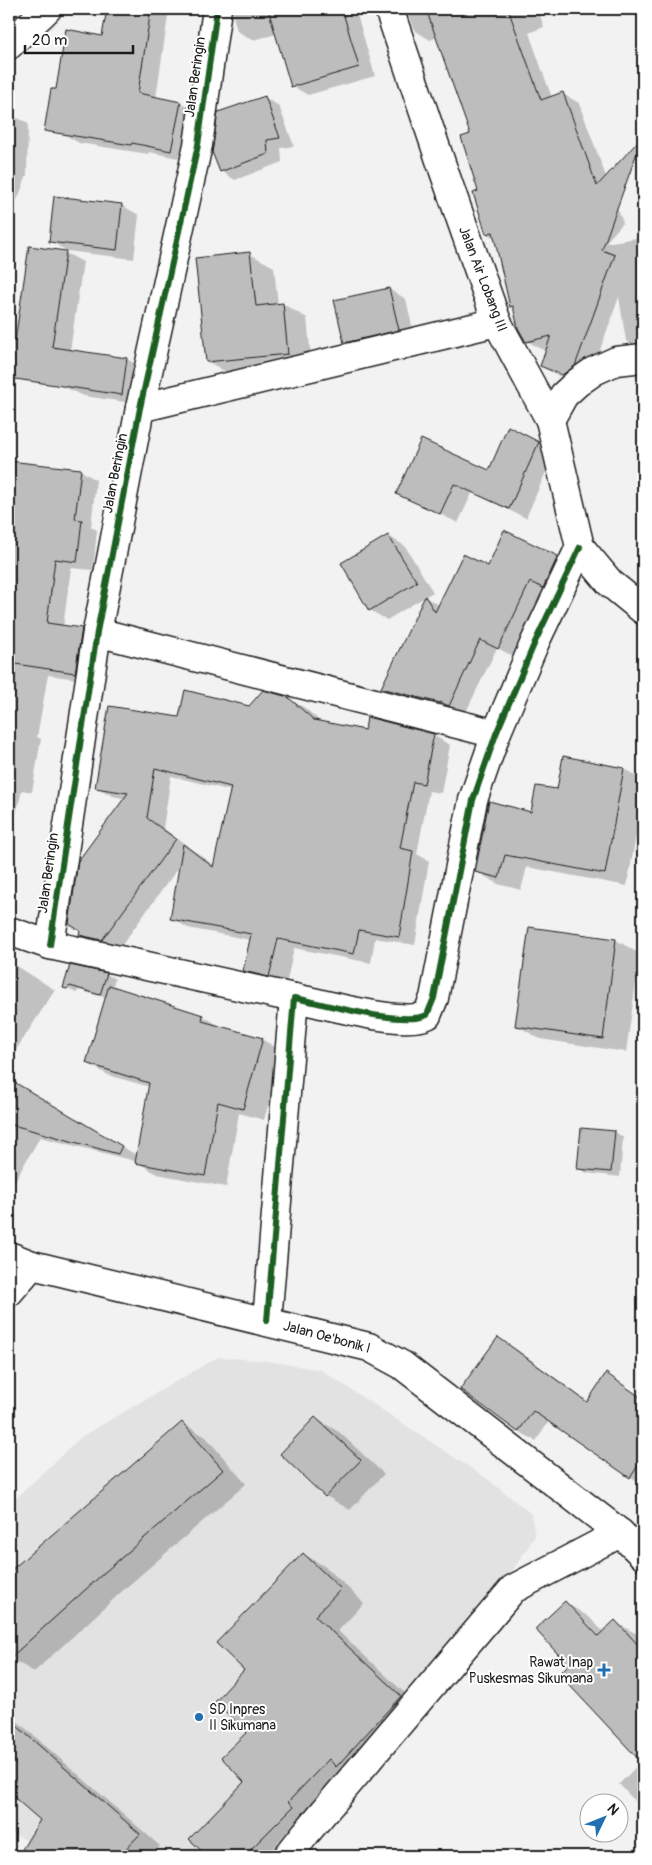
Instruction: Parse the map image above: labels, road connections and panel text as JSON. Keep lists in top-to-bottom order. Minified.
{"streets":{"street":["Jalan Beringin","Jalan Air Lobang III","Jalan Oe'bonik I"]},"places":{"health":["Rawat Inap Puskesmas Sikumana"],"other":["SD Inpres II Sikumana"]},"scale_bar":"20 m","north":"top right"}
